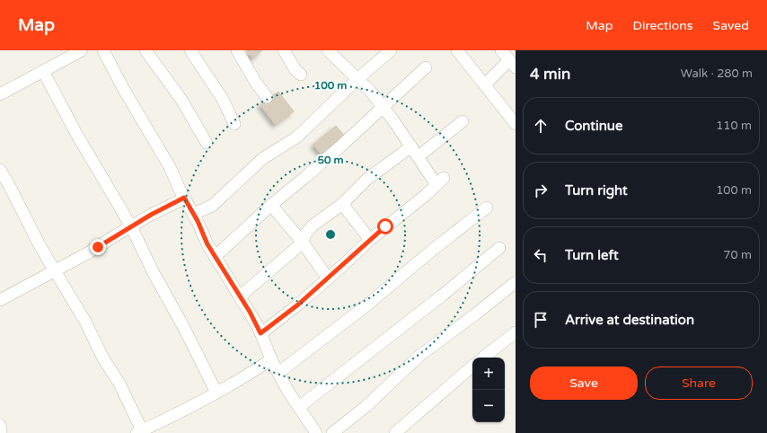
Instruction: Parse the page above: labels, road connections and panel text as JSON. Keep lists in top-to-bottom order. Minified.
{"page":{"header":"Map","nav":["Map","Directions","Saved"],"heading":["4 min","Walk · 280 m"],"list":[["Continue","110 m"],["Turn right","100 m"],["Turn left","70 m"],"Arrive at destination"],"buttons":["Save","Share"],"map_buttons":["+","−"]},"rings":["100 m","50 m"]}
